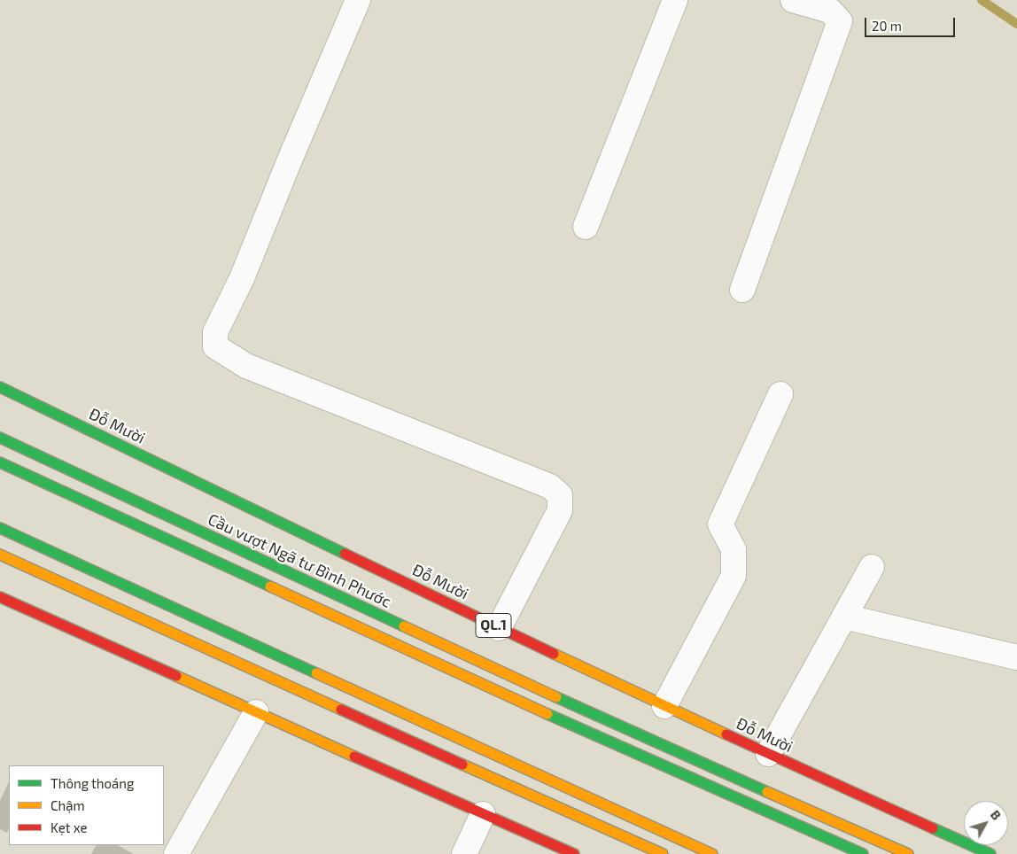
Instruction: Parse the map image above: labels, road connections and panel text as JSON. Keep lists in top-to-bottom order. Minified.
{"streets":{"highway":["Đỗ Mười","Cầu vượt Ngã tư Bình Phước","QL.1"]},"legend":["Thông thoáng","Chậm","Kẹt xe"],"scale_bar":"20 m","north":"top right"}
